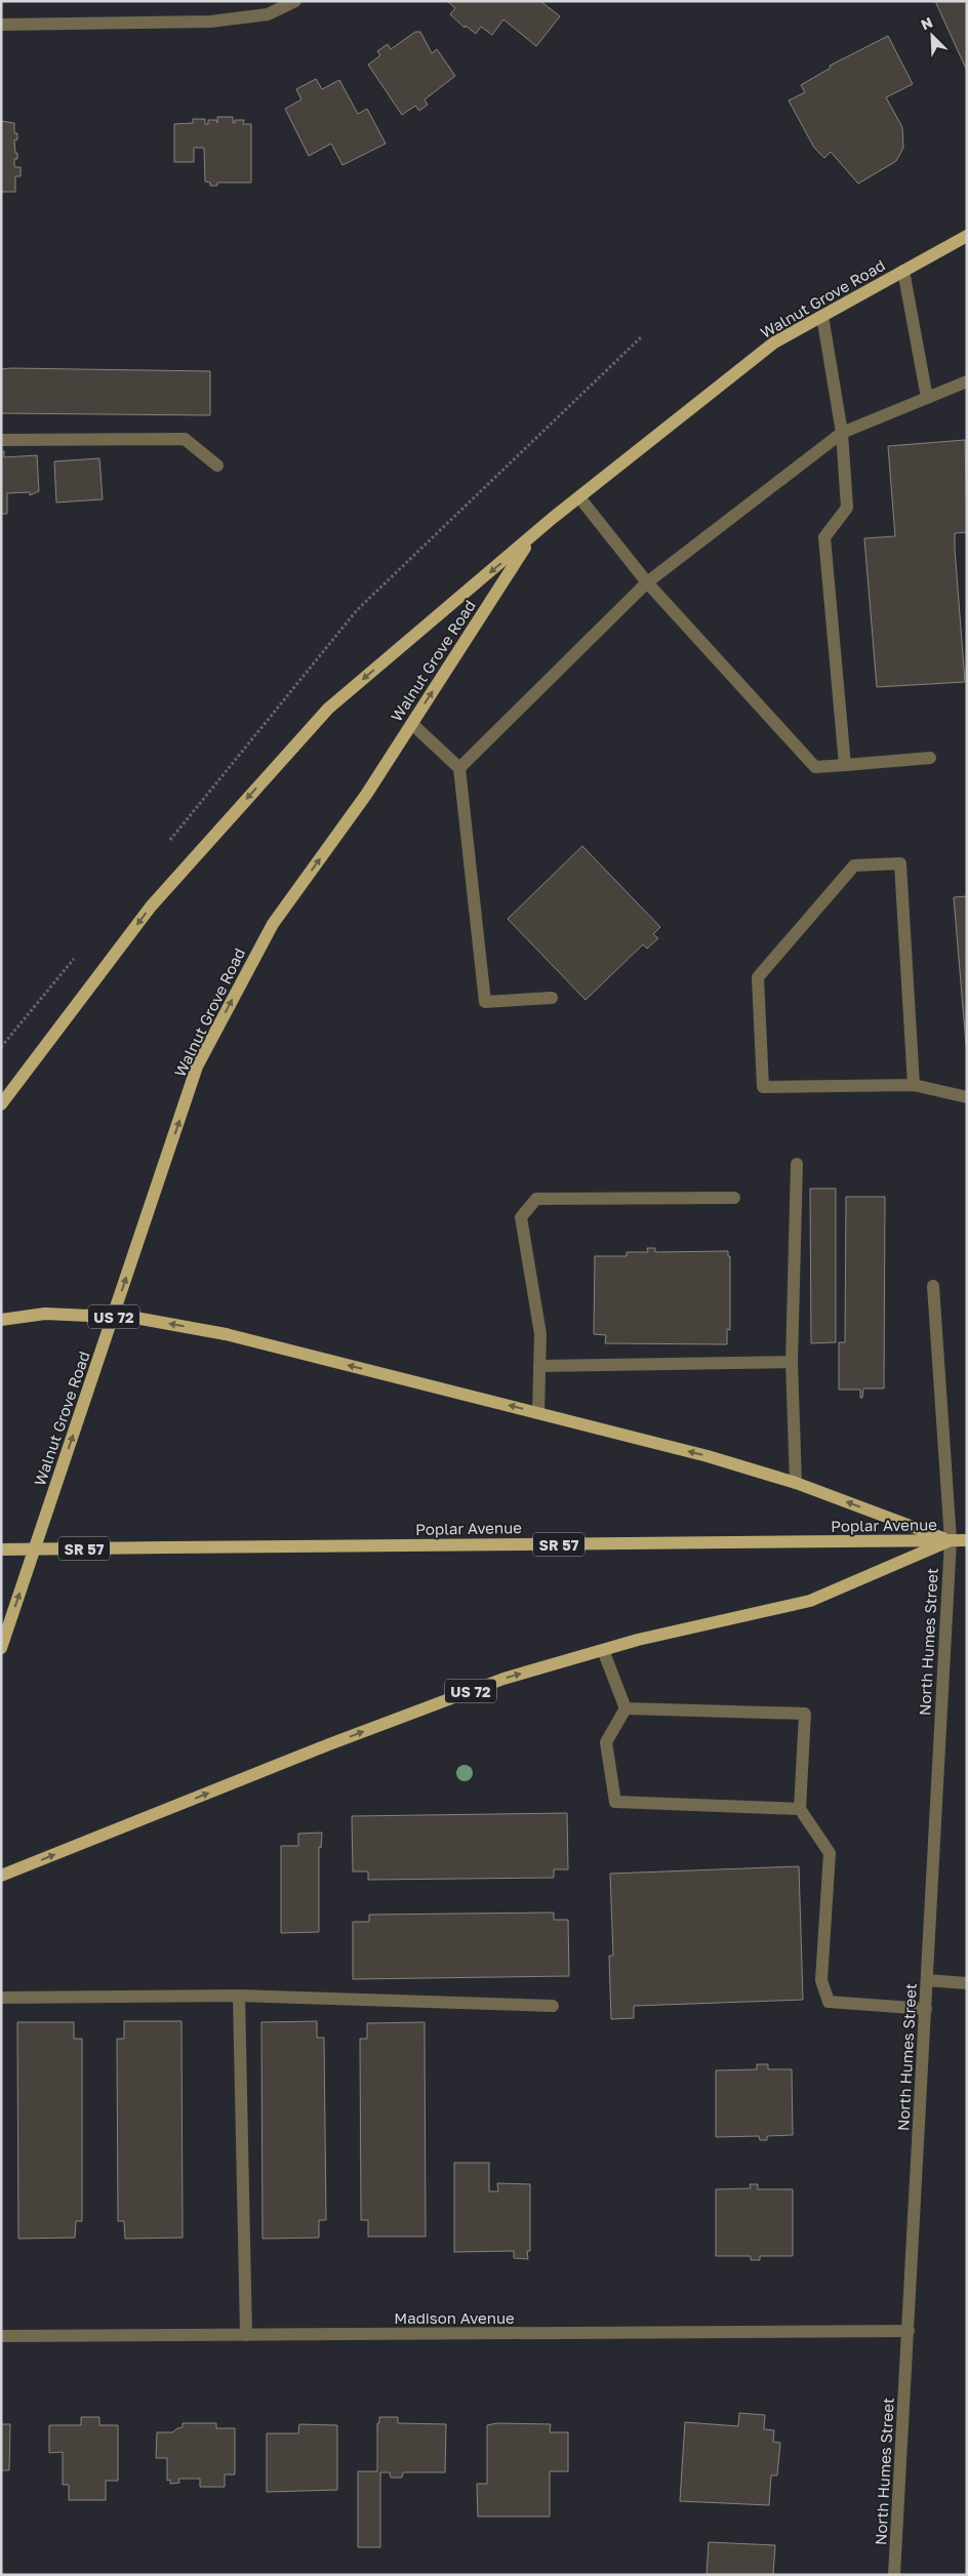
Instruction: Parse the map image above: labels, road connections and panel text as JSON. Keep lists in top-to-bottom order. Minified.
{"streets":{"main road":["Walnut Grove Road","US 72","Poplar Avenue","SR 57"],"street":["North Humes Street","Madison Avenue"]},"crossings":[["US 72","Poplar Avenue"],["US 72","North Humes Street"],["Poplar Avenue","North Humes Street"],["North Humes Street","Madison Avenue"]],"north":"top left"}
